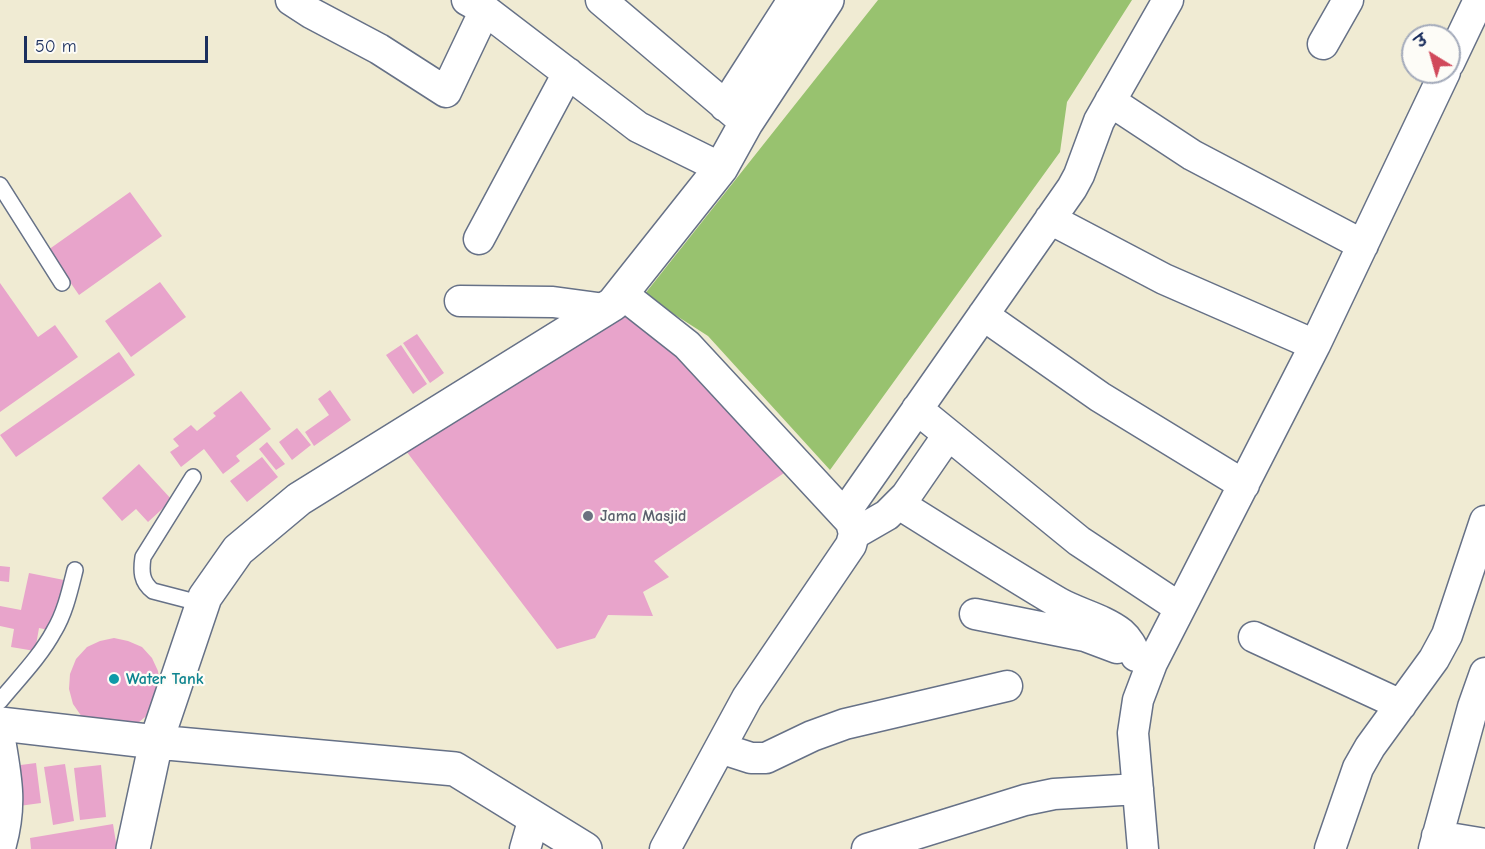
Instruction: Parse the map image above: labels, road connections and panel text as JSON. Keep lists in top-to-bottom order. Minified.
{"places":["Jama Masjid","Water Tank"],"scale_bar":"50 m","north":"top left"}
